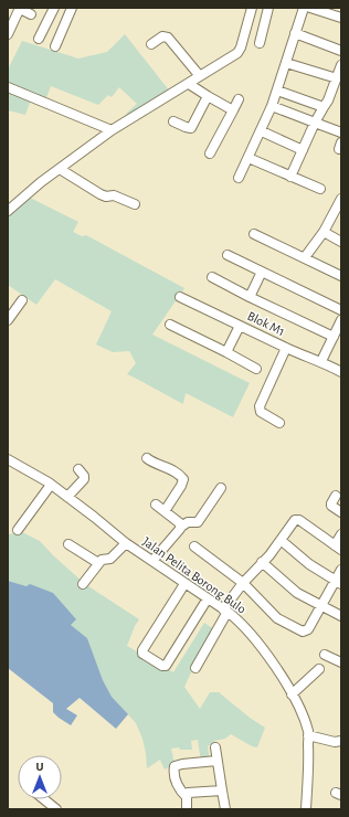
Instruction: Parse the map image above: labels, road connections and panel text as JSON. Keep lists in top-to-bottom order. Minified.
{"streets":{"street":["Blok M1","Jalan Pelita Borong Bulo"]},"north":"top"}
